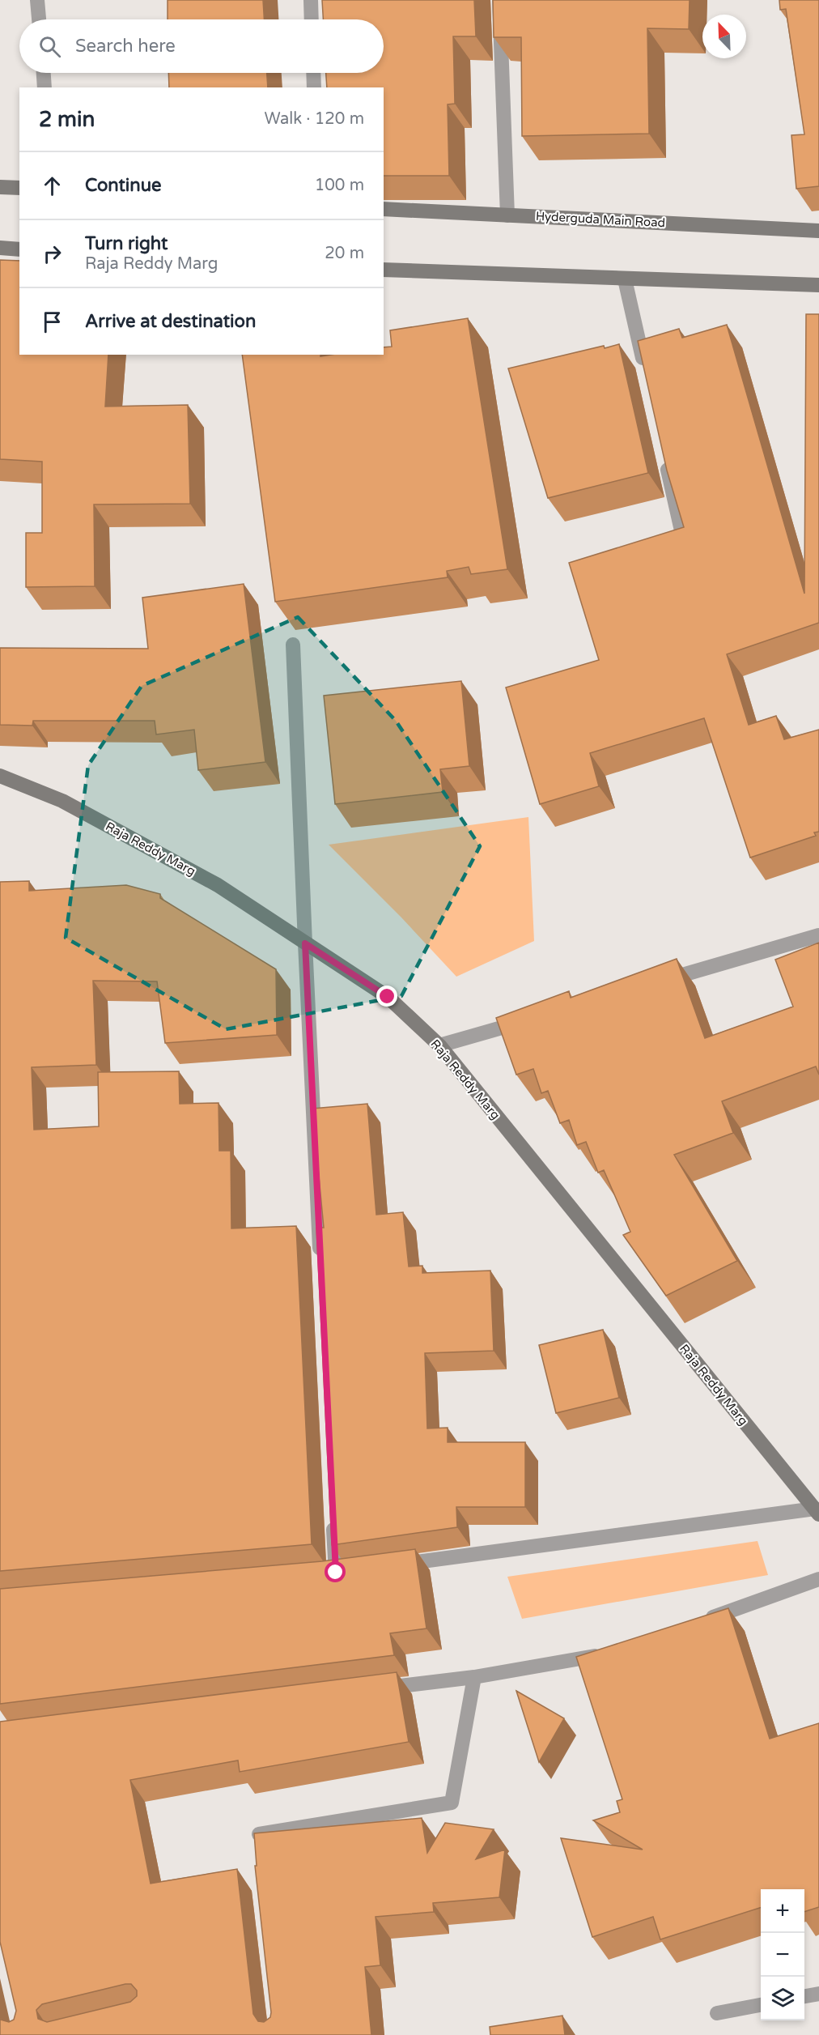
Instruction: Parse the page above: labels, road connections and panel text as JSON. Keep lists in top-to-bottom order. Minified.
{"streets":{"street":["Hyderguda Main Road","Raja Reddy Marg"]},"north":"top left","page":{"search":"Search here","heading":["2 min","Walk · 120 m"],"list":[["Continue","100 m"],["Turn right","Raja Reddy Marg","20 m"],"Arrive at destination"],"map_buttons":["+","−"]}}
